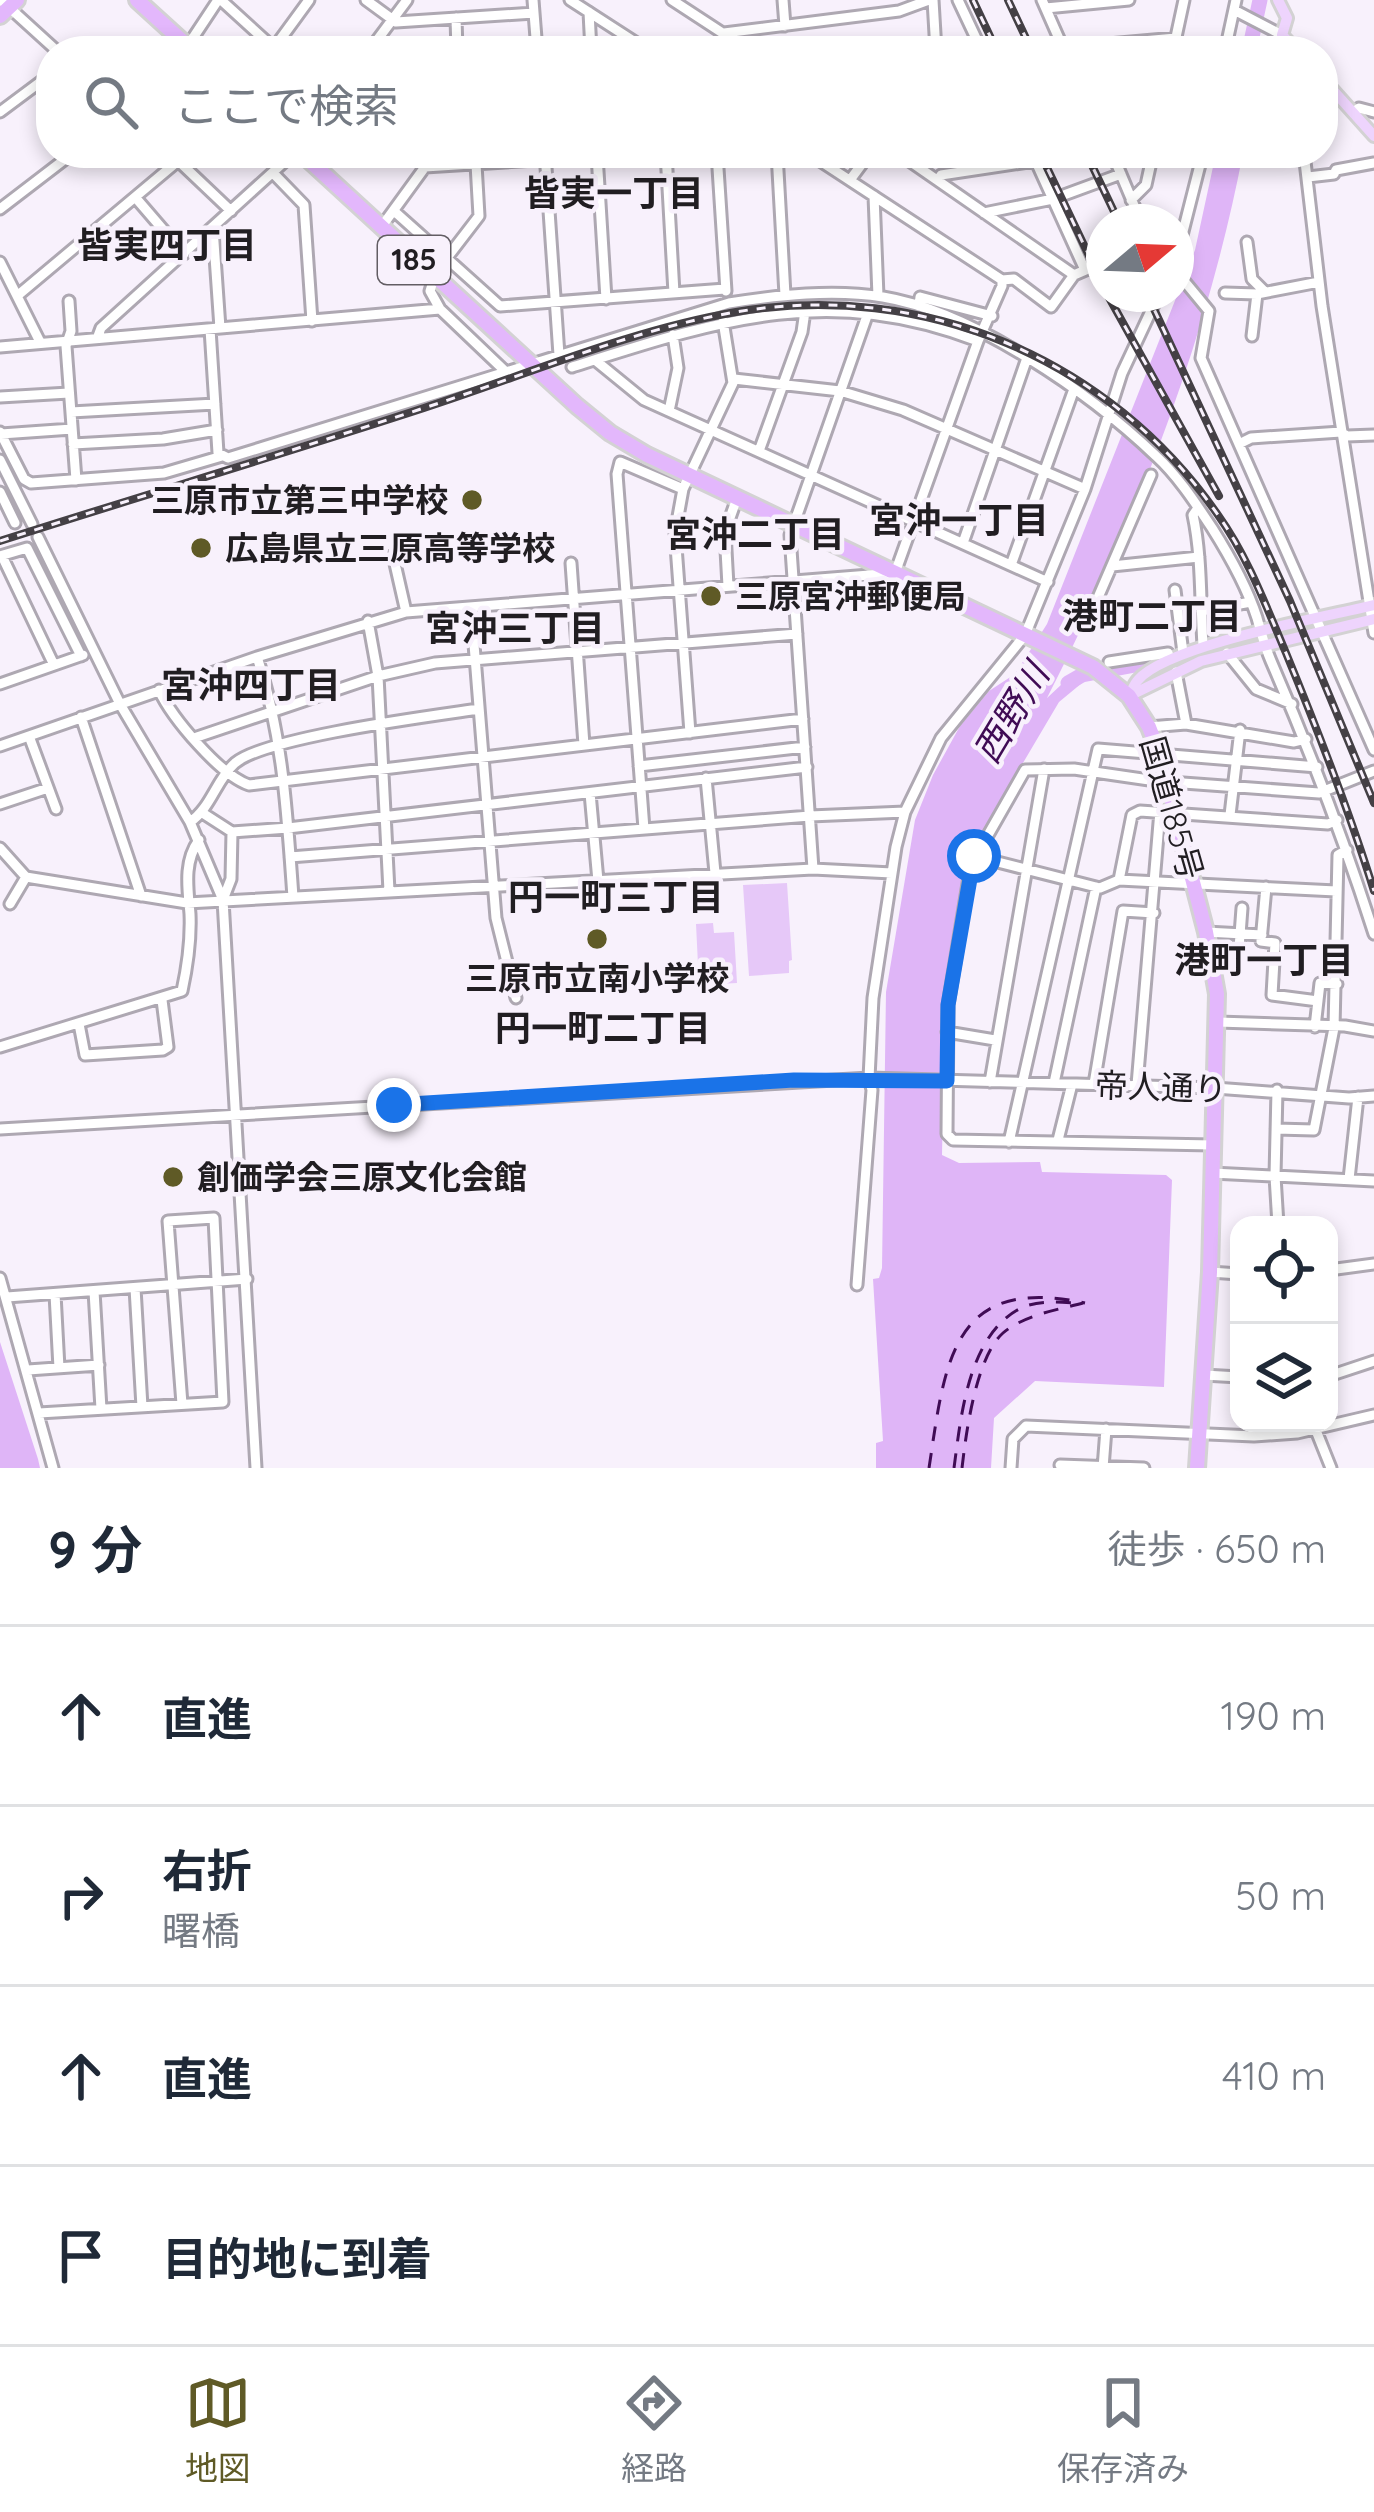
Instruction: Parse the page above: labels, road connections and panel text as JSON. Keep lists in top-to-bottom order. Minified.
{"streets":{"highway":["185","国道185号"],"street":["帝人通り"]},"crossings":[["国道185号","帝人通り"]],"districts":["皆実一丁目","皆実四丁目","宮沖一丁目","宮沖二丁目","港町二丁目","宮沖三丁目","宮沖四丁目","円一町三丁目","港町一丁目","円一町二丁目"],"water":["西野川"],"places":["三原市立第三中学校","広島県立三原高等学校","三原宮沖郵便局","三原市立南小学校","創価学会三原文化会館"],"north":"right","page":{"search":"ここで検索","heading":["9 分","徒歩 · 650 m"],"list":[["直進","190 m"],["右折","曙橋","50 m"],["直進","410 m"],"目的地に到着"],"nav":["地図","経路","保存済み"]}}
